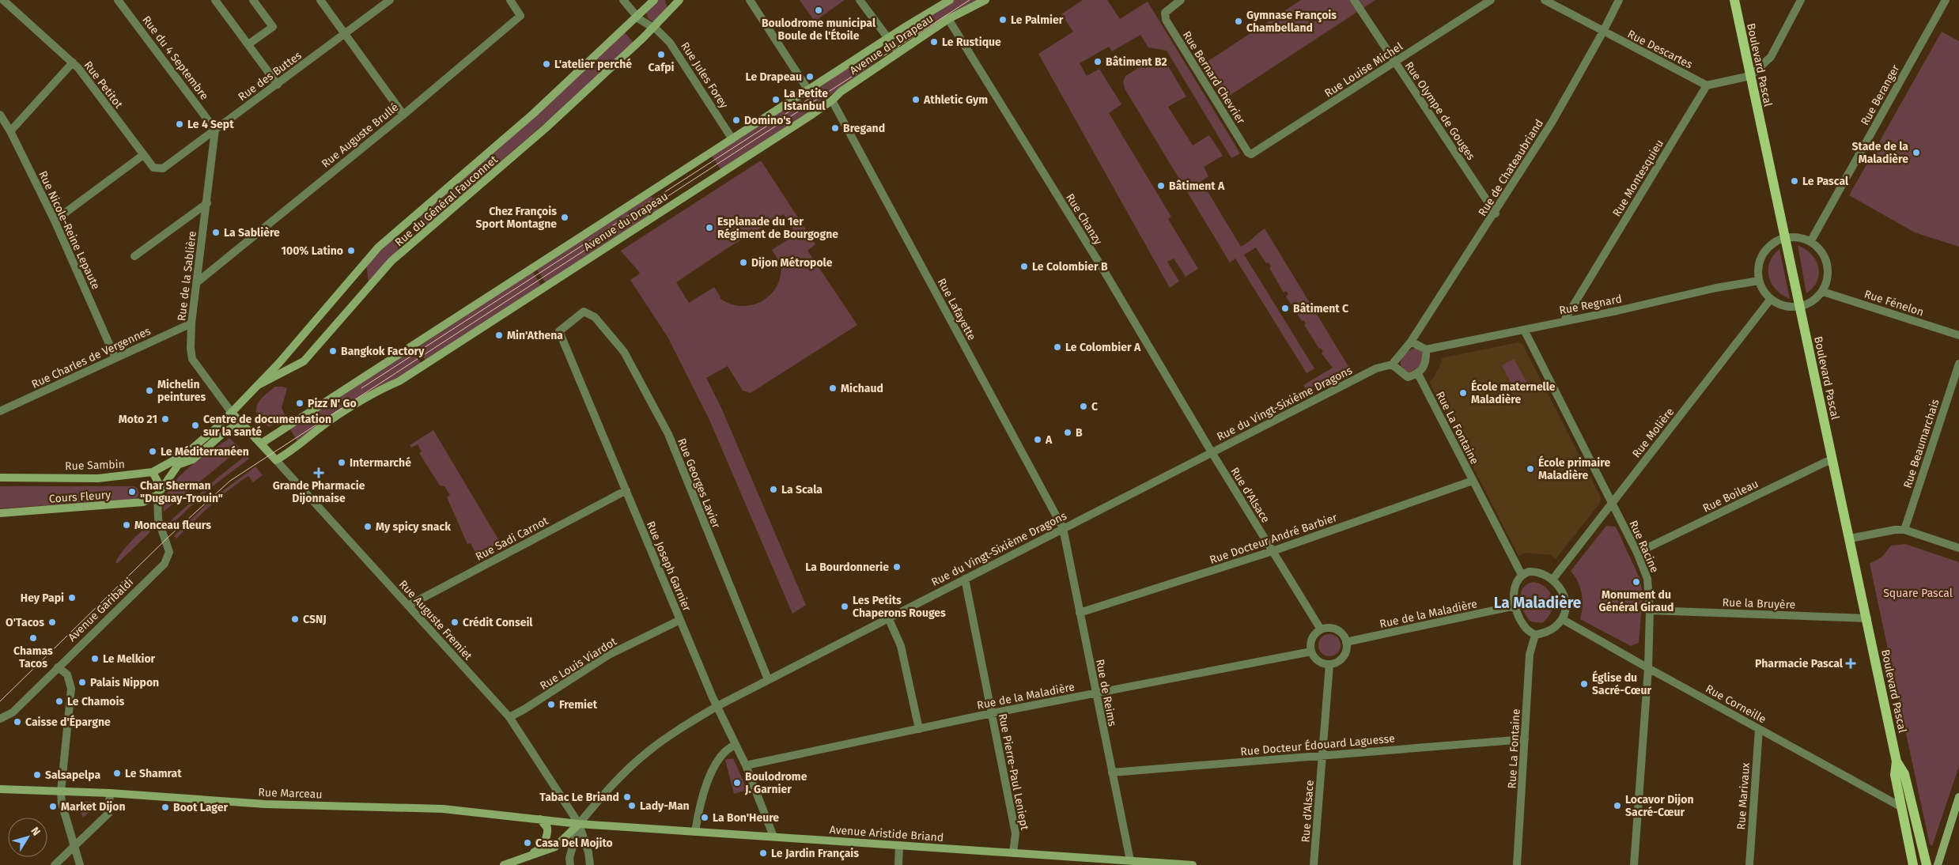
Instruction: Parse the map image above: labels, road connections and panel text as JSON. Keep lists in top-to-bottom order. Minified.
{"streets":{"main road":["Avenue du Drapeau","Boulevard Pascal","Rue du Général Fauconnet","Rue Sambin","Cours Fleury","Rue Auguste Fremiet","Rue Marceau","Avenue Aristide Briand"],"street":["Rue Descartes","Rue du 4 Septembre","Rue Louise Michel","Rue Jules Forey","Rue des Buttes","Rue Bernard Chevrier","Rue Petitot","Rue Beranger","Rue Olympe de Gouges","Rue Auguste Brullé","Rue de Chateaubriand","Rue Montesquieu","Rue Chanzy","Rue Nicole-Reine Lepaute","Rue de la Sablière","Rue Fénelon","Rue Regnard","Rue Lafayette","Rue Charles de Vergennes","Rue du Vingt-Sixième Dragons","Rue La Fontaine","Rue Molière","Rue Beaumarchais","Rue Georges Lavier","Rue d'Alsace","Rue Boileau","Rue Sadi Carnot","Rue Docteur André Barbier","Rue Racine","Rue Joseph Garnier","Rue la Bruyère","Avenue Garibaldi","Rue de la Maladière","Rue Louis Viardot","Rue de Reims","Rue Corneille","Rue Docteur Édouard Laguesse","Rue Pierre-Paul Leniept","Rue Marivaux"]},"crossings":[["Avenue du Drapeau","Rue Jules Forey"],["Avenue du Drapeau","Rue Chanzy"],["Avenue du Drapeau","Rue Lafayette"],["Avenue du Drapeau","Rue Auguste Fremiet"],["Rue Descartes","Rue de Chateaubriand"],["Rue Descartes","Rue Montesquieu"],["Rue du 4 Septembre","Rue des Buttes"],["Rue du 4 Septembre","Rue de la Sablière"],["Boulevard Pascal","Rue Boileau"],["Boulevard Pascal","Rue la Bruyère"],["Boulevard Pascal","Rue Corneille"],["Rue Louise Michel","Rue Bernard Chevrier"],["Rue Louise Michel","Rue Olympe de Gouges"],["Rue Jules Forey","Rue du Général Fauconnet"],["Rue des Buttes","Rue Petitot"],["Rue des Buttes","Rue de la Sablière"],["Rue Olympe de Gouges","Rue de Chateaubriand"],["Rue Auguste Brullé","Rue de la Sablière"],["Rue de Chateaubriand","Rue du Vingt-Sixième Dragons"],["Rue Montesquieu","Rue Regnard"],["Rue du Général Fauconnet","Rue de la Sablière"],["Rue du Général Fauconnet","Rue Sambin"],["Rue du Général Fauconnet","Rue Auguste Fremiet"],["Rue Chanzy","Rue du Vingt-Sixième Dragons"],["Rue Chanzy","Rue d'Alsace"],["Rue Nicole-Reine Lepaute","Rue Charles de Vergennes"],["Rue de la Sablière","Rue Charles de Vergennes"],["Rue de la Sablière","Rue Auguste Fremiet"],["Rue Regnard","Rue Racine"],["Rue Lafayette","Rue du Vingt-Sixième Dragons"],["Rue Lafayette","Rue de Reims"],["Rue du Vingt-Sixième Dragons","Rue Georges Lavier"],["Rue du Vingt-Sixième Dragons","Rue d'Alsace"],["Rue du Vingt-Sixième Dragons","Rue Joseph Garnier"],["Rue du Vingt-Sixième Dragons","Rue Auguste Fremiet"],["Rue du Vingt-Sixième Dragons","Rue de Reims"],["Rue du Vingt-Sixième Dragons","Rue Pierre-Paul Leniept"],["Rue du Vingt-Sixième Dragons","Rue Marceau"],["Rue du Vingt-Sixième Dragons","Avenue Aristide Briand"],["Rue La Fontaine","Rue Molière"],["Rue La Fontaine","Rue Docteur André Barbier"],["Rue La Fontaine","Rue de la Maladière"],["Rue La Fontaine","Rue Corneille"],["Rue La Fontaine","Rue Docteur Édouard Laguesse"],["Rue Molière","Rue Racine"],["Rue Molière","Rue de la Maladière"],["Rue Molière","Rue Corneille"],["Rue Georges Lavier","Rue Joseph Garnier"],["Rue d'Alsace","Rue Docteur André Barbier"],["Rue d'Alsace","Rue de la Maladière"],["Rue d'Alsace","Rue Docteur Édouard Laguesse"],["Rue Boileau","Rue Racine"],["Cours Fleury","Avenue Garibaldi"],["Rue Sadi Carnot","Rue Joseph Garnier"],["Rue Sadi Carnot","Rue Auguste Fremiet"],["Rue Docteur André Barbier","Rue de Reims"],["Rue Racine","Rue la Bruyère"],["Rue Racine","Rue Corneille"],["Rue Joseph Garnier","Rue de la Maladière"],["Rue Joseph Garnier","Rue Louis Viardot"],["Rue Joseph Garnier","Avenue Aristide Briand"],["Rue de la Maladière","Rue de Reims"],["Rue de la Maladière","Rue Corneille"],["Rue de la Maladière","Rue Pierre-Paul Leniept"],["Rue Auguste Fremiet","Rue Louis Viardot"],["Rue Auguste Fremiet","Rue Marceau"],["Rue Auguste Fremiet","Avenue Aristide Briand"],["Rue de Reims","Rue Docteur Édouard Laguesse"],["Rue de Reims","Avenue Aristide Briand"],["Rue Corneille","Rue Marivaux"],["Rue Pierre-Paul Leniept","Avenue Aristide Briand"],["Rue Marceau","Avenue Aristide Briand"]],"districts":["La Maladière"],"parks":["Square Pascal"],"places":{"other":["Boulodrome municipal Boule de l'Étoile","Le Palmier","Gymnase François Chambelland","Le Rustique","Cafpi","Bâtiment B2","L'atelier perché","Le Drapeau","La Petite Istanbul","Athletic Gym","Domino's","Le 4 Sept","Bregand","Stade de la Maladière","Le Pascal","Bâtiment A","Chez François Sport Montagne","Esplanade du 1er Régiment de Bourgogne","La Sablière","100% Latino","Dijon Métropole","Le Colombier B","Bâtiment C","Min'Athena","Le Colombier A","Bangkok Factory","Michaud","Michelin peintures","École maternelle Maladière","Pizz N' Go","C","Moto 21","Centre de documentation sur la santé","B","A","Le Méditerranéen","Intermarché","École primaire Maladière","La Scala","Char Sherman \"Duguay-Trouin\"","Monceau fleurs","My spicy snack","La Bourdonnerie","Monument du Général Giraud","Hey Papi","Les Petits Chaperons Rouges","CSNJ","O'Tacos","Crédit Conseil","Chamas Tacos","Le Melkior","Palais Nippon","Église du Sacré-Cœur","Le Chamois","Fremiet","Caisse d'Épargne","Le Shamrat","Salsapelpa","Boulodrome J. Garnier","Tabac Le Briand","Lady-Man","Locavor Dijon Sacré-Cœur","Market Dijon","Boot Lager","La Bon'Heure","Casa Del Mojito","Le Jardin Français"],"health":["Grande Pharmacie Dijonnaise","Pharmacie Pascal"]},"north":"top right"}
